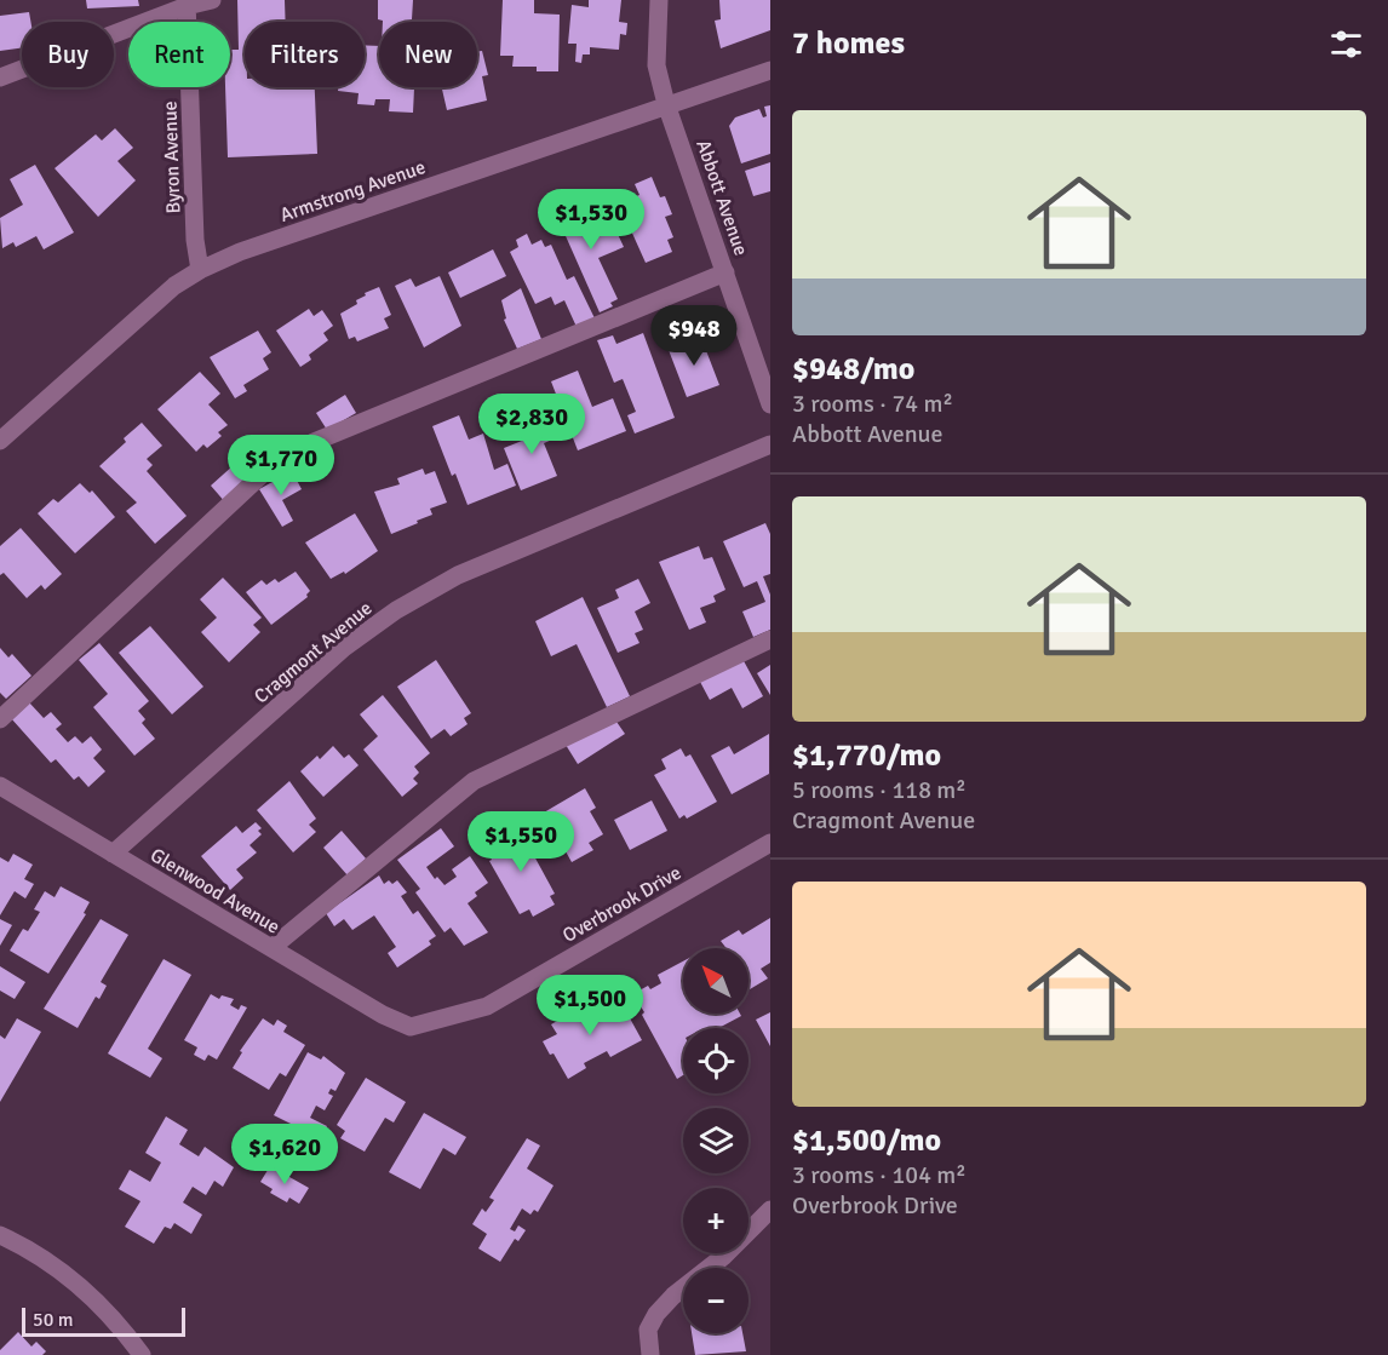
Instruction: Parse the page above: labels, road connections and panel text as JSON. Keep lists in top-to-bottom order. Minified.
{"streets":{"street":["Byron Avenue","Armstrong Avenue","Abbott Avenue","Cragmont Avenue","Glenwood Avenue","Overbrook Drive"]},"crossings":[["Byron Avenue","Armstrong Avenue"],["Armstrong Avenue","Abbott Avenue"],["Cragmont Avenue","Glenwood Avenue"],["Glenwood Avenue","Overbrook Drive"]],"scale_bar":"50 m","north":"top left","page":{"heading":"7 homes","chip":["Buy","Rent","Filters","New"],"list":[{"name":"$948/mo","note":"3 rooms · 74 m² · Abbott Avenue"},{"name":"$1,770/mo","note":"5 rooms · 118 m² · Cragmont Avenue"},{"name":"$1,500/mo","note":"3 rooms · 104 m² · Overbrook Drive"}],"price":["$1,530","$948","$2,830","$1,770","$1,550","$1,500","$1,620"],"map_buttons":["+","−"],"scale":"50 m"}}
